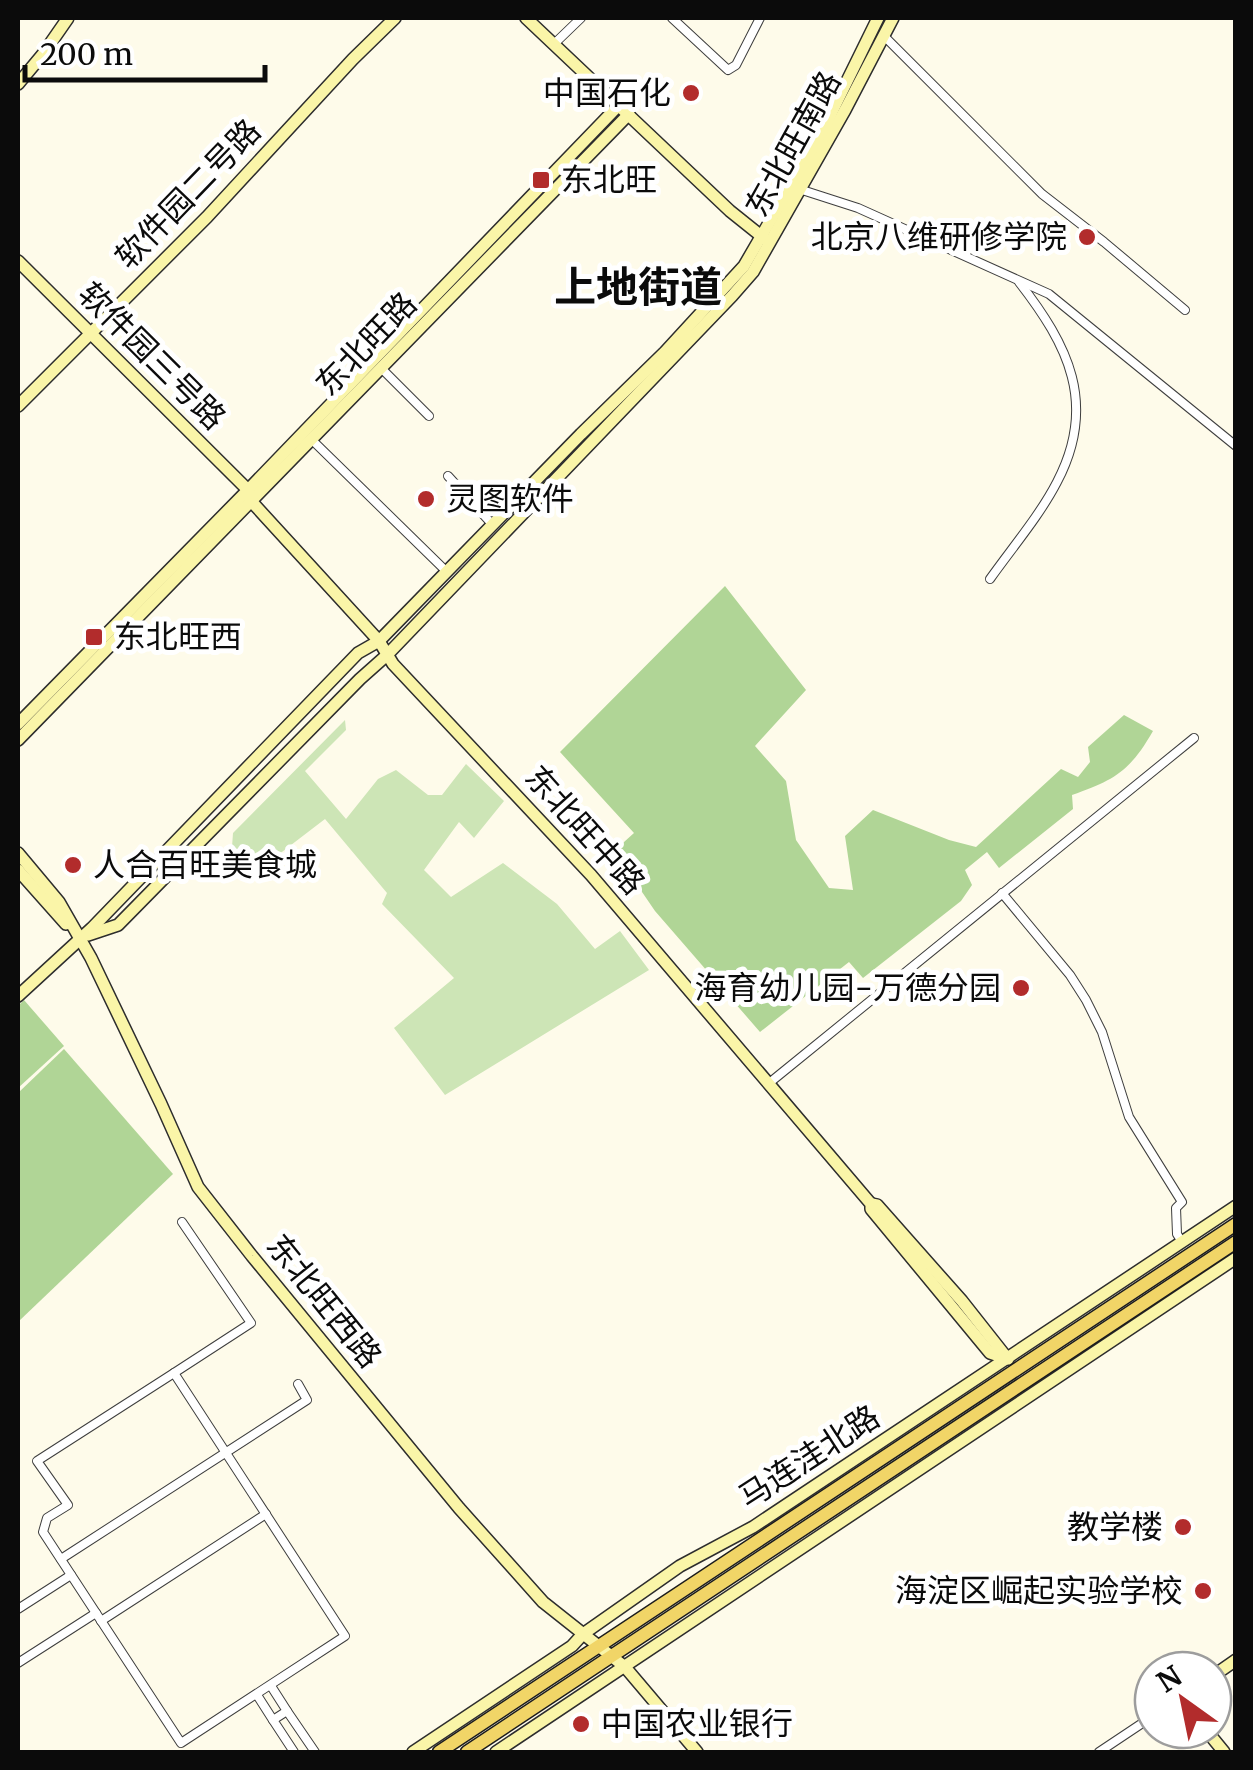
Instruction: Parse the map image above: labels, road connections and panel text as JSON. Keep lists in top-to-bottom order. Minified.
{"streets":{"main road":["马连洼北路"],"street":["东北旺南路","软件园二号路","东北旺路","软件园三号路","东北旺中路","东北旺西路"]},"crossings":[["软件园二号路","软件园三号路"],["东北旺路","软件园三号路"],["东北旺路","东北旺中路"],["软件园三号路","东北旺中路"],["东北旺中路","马连洼北路"],["东北旺西路","马连洼北路"]],"districts":["上地街道"],"places":{"other":["中国石化","北京八维研修学院","灵图软件","人合百旺美食城","海育幼儿园-万德分园","教学楼","海淀区崛起实验学校","中国农业银行"],"transit":["东北旺","东北旺西"]},"scale_bar":"200 m","north":"top left"}
